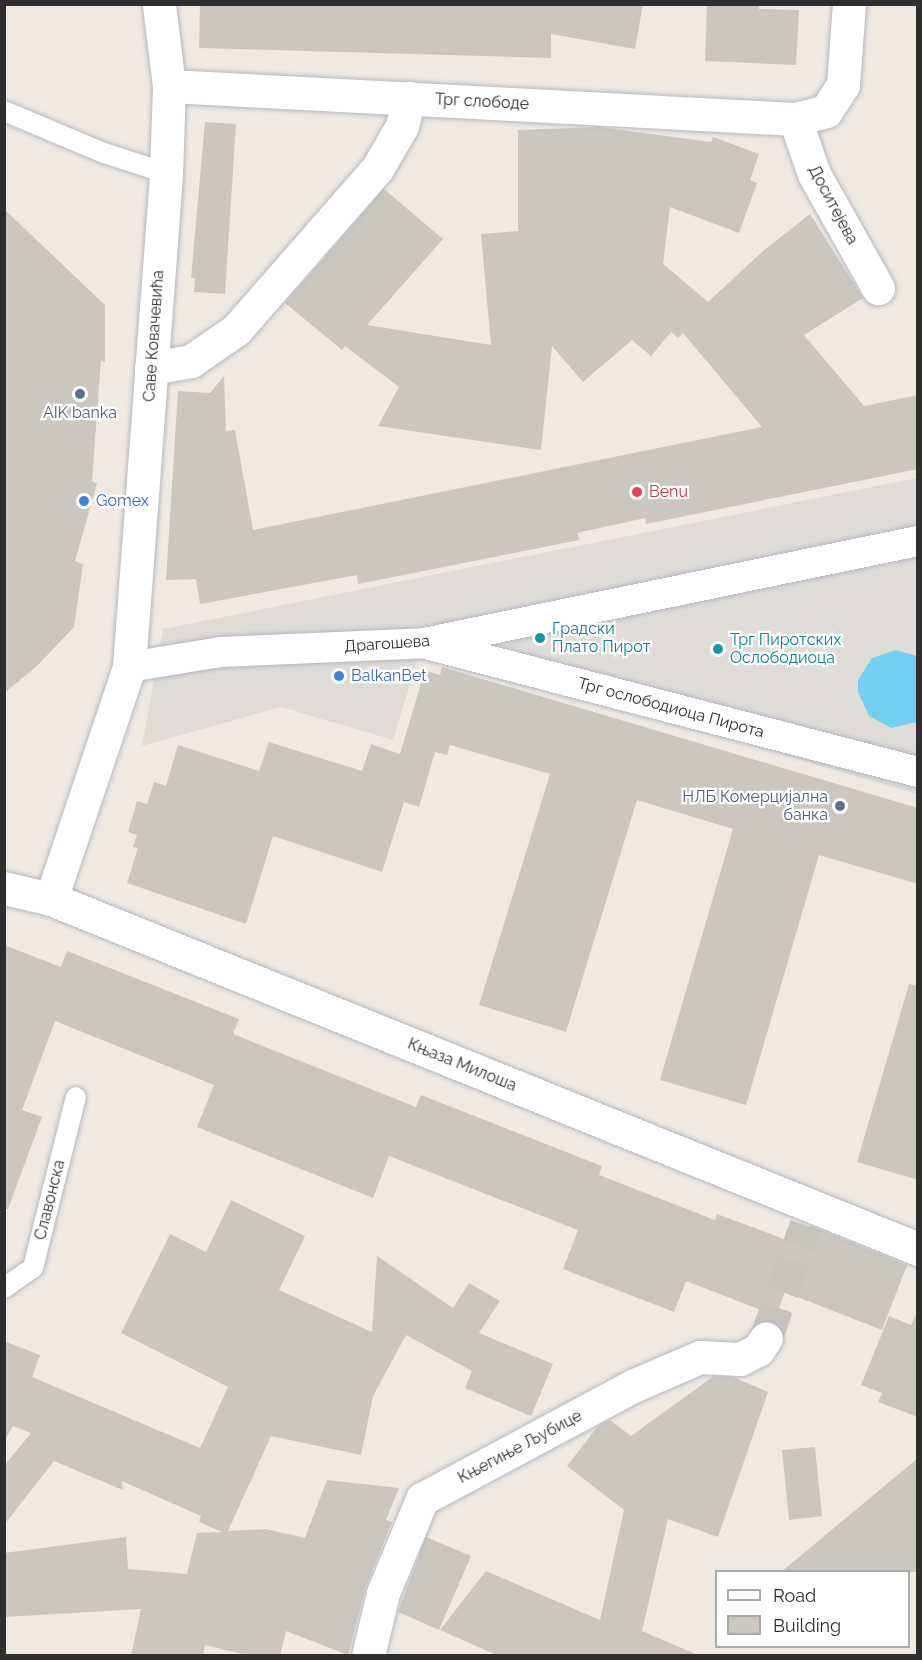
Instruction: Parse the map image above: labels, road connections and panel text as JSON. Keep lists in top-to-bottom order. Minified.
{"streets":{"street":["Трг слободе","Доситејева","Саве Ковачевића","Драгошева","Трг ослободиоца Пирота","Књаза Милоша","Књегиње Љубице"],"lane":["Славонска"]},"crossings":[["Трг слободе","Доситејева"],["Трг слободе","Саве Ковачевића"],["Саве Ковачевића","Драгошева"],["Драгошева","Трг ослободиоца Пирота"]],"places":["AIK banka","Benu","Gomex","Градски Плато Пирот","Трг Пиротских Ослободиоца","BalkanBet","НЛБ Комерцијална банка"],"legend":["Road","Building"]}
